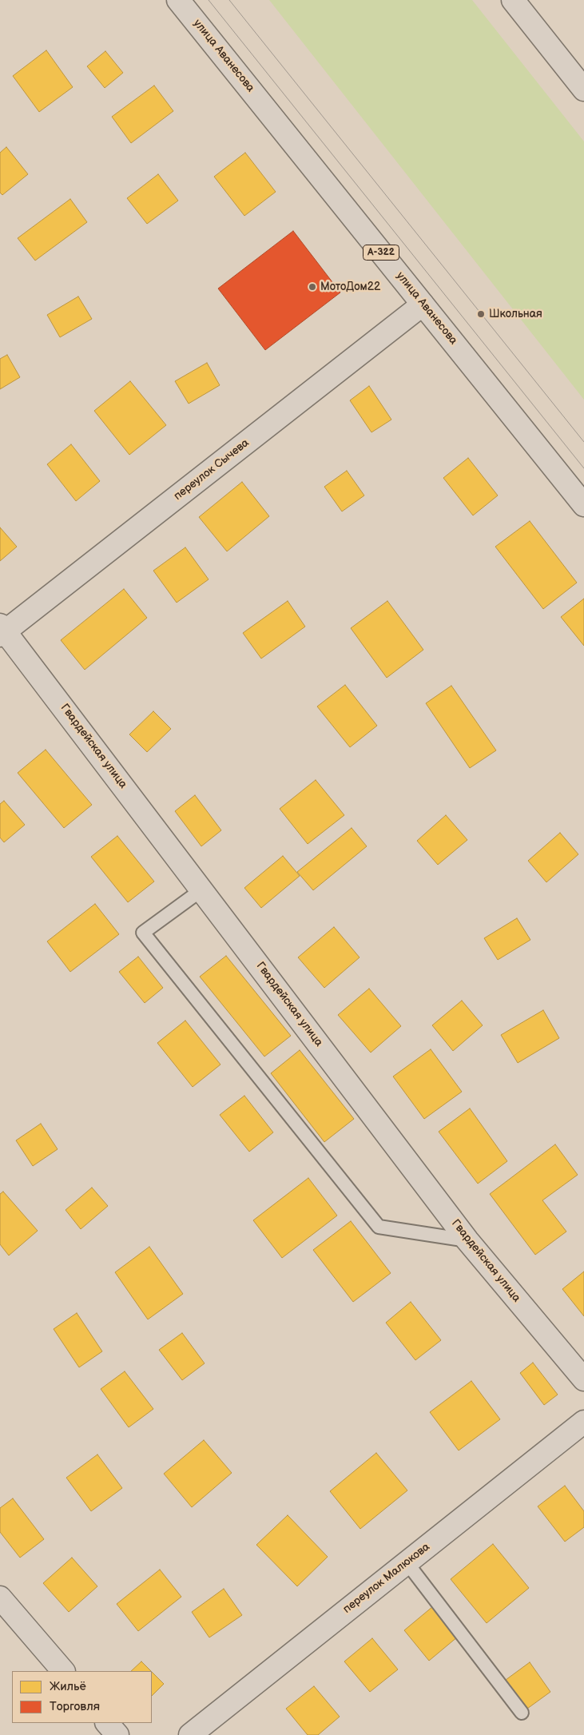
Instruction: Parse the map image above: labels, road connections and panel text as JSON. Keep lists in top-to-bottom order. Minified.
{"streets":{"main road":["улица Аванесова","А-322","переулок Сычева","Гвардейская улица","переулок Малюкова"]},"crossings":[["улица Аванесова","переулок Сычева"],["переулок Сычева","Гвардейская улица"]],"places":["МотоДом22","Школьная"],"legend":["Жильё","Торговля"]}
